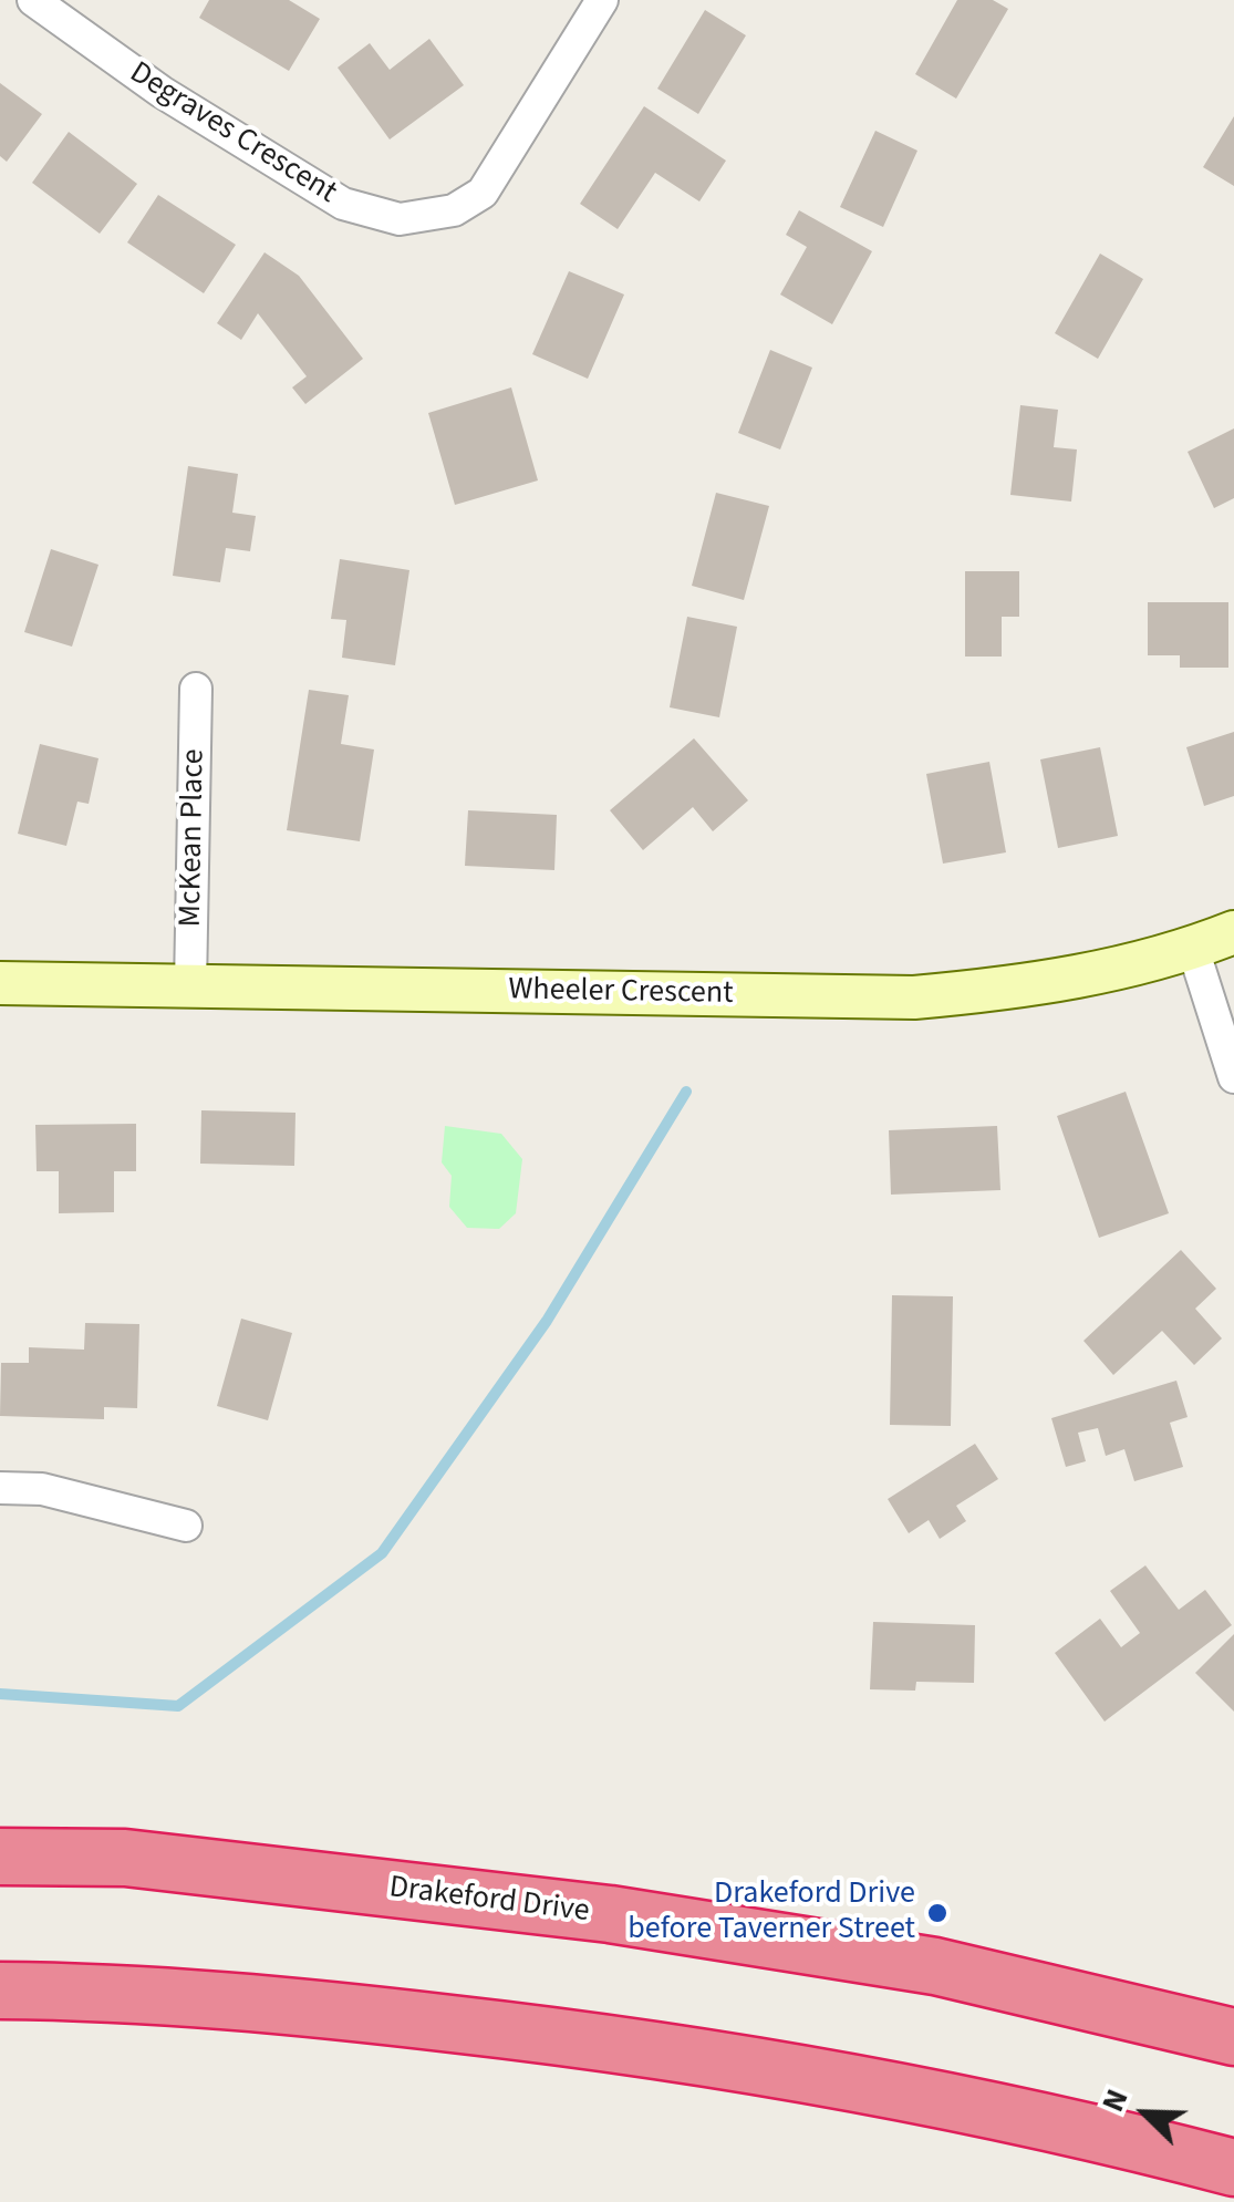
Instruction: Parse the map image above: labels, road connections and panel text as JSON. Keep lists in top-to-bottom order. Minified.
{"streets":{"highway":["Drakeford Drive"],"street":["Degraves Crescent","McKean Place","Wheeler Crescent"]},"crossings":[["McKean Place","Wheeler Crescent"]],"places":["Drakeford Drive before Taverner Street"],"north":"top left"}
